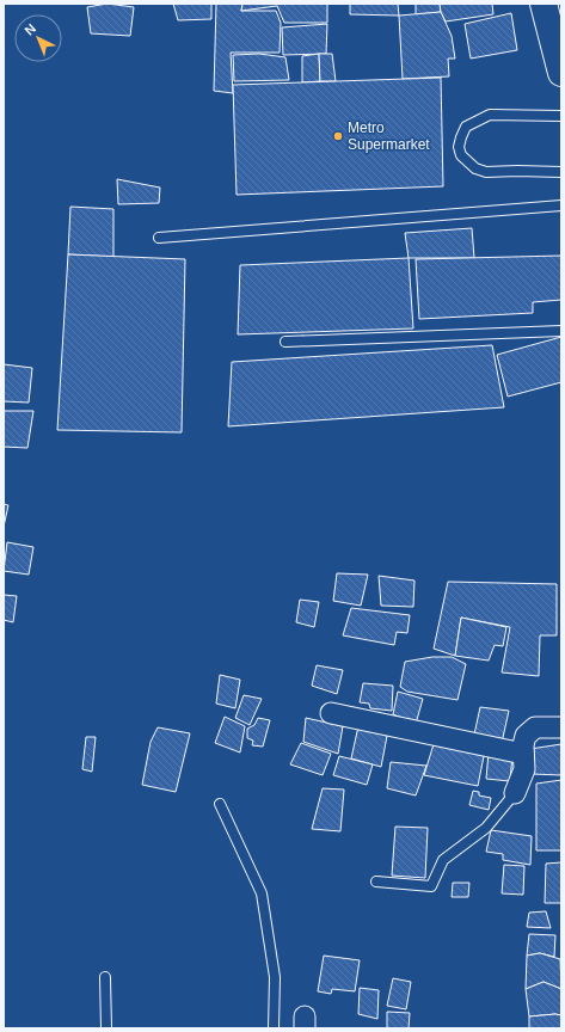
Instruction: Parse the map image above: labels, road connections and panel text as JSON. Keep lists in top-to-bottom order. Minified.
{"places":["Metro Supermarket"],"north":"top left"}
